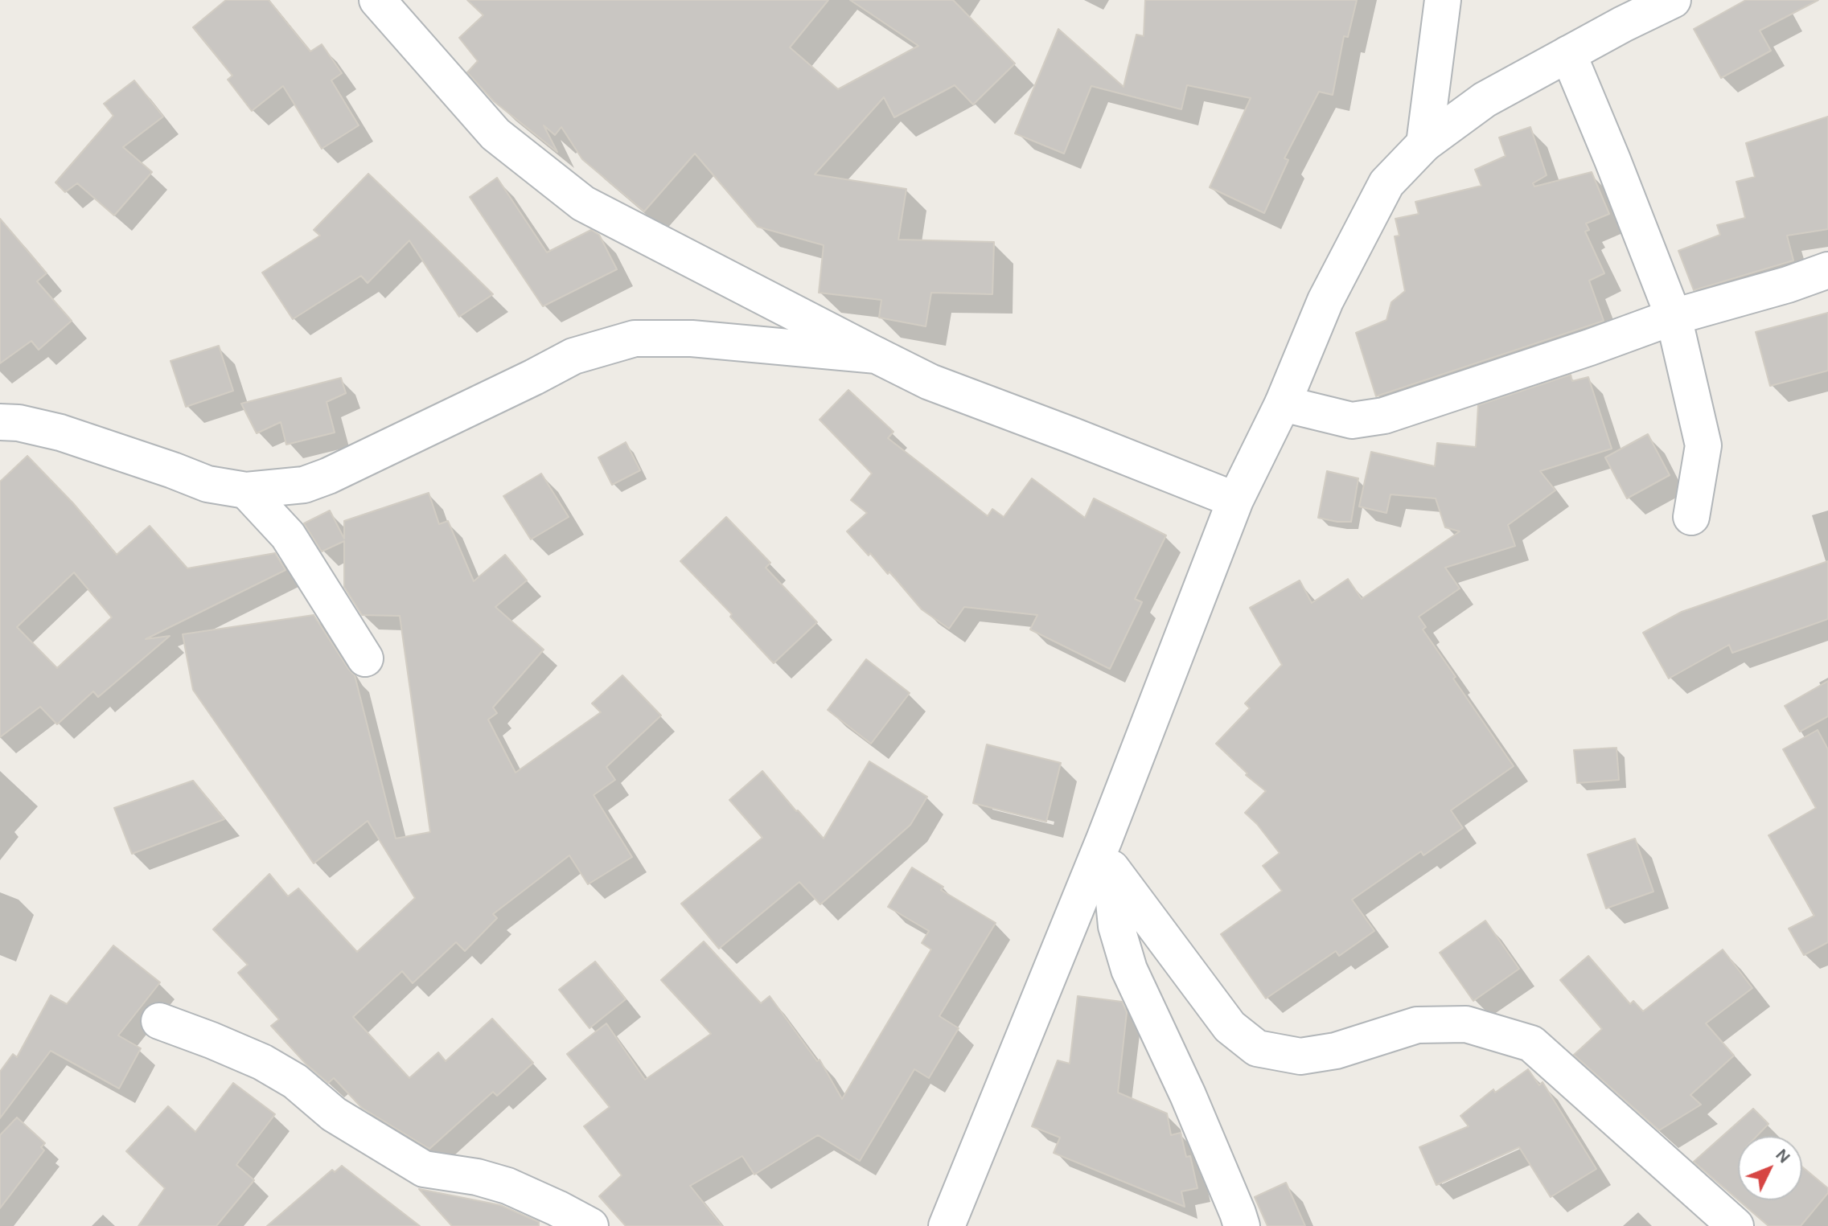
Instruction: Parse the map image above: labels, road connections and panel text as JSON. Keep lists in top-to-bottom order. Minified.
{"north":"top right"}
